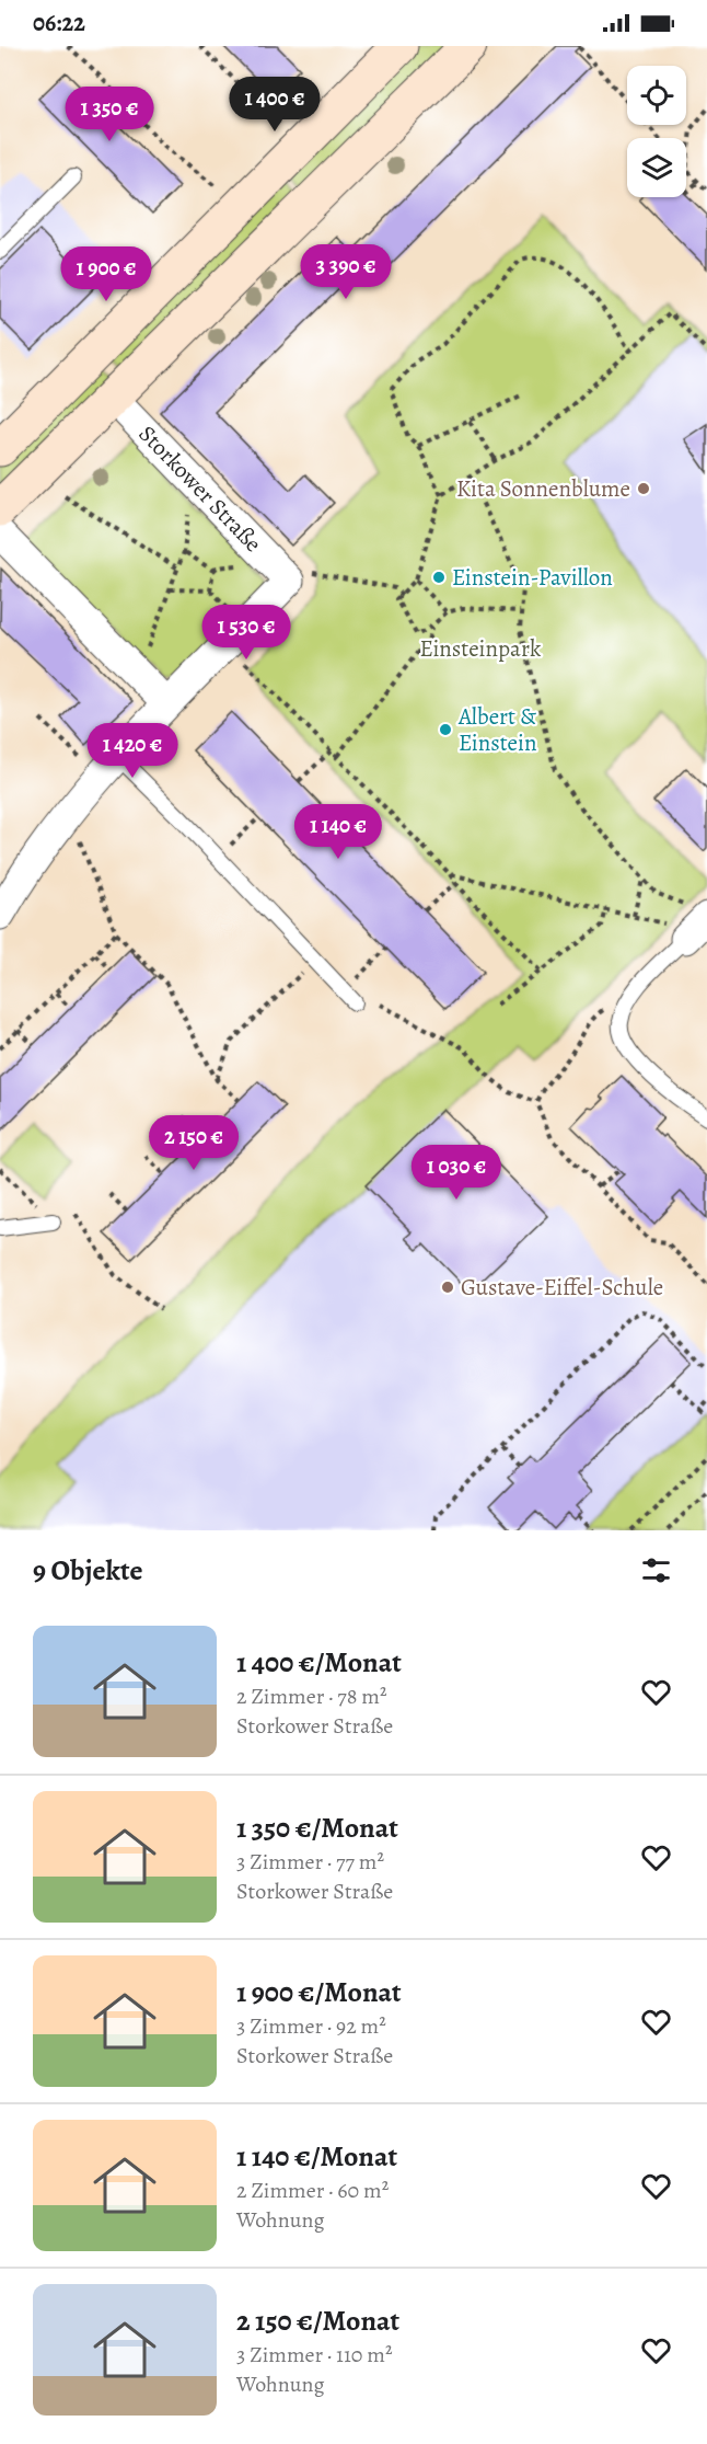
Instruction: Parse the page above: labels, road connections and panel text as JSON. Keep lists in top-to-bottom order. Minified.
{"streets":{"street":["Storkower Straße"]},"parks":["Einsteinpark"],"places":["Kita Sonnenblume","Einstein-Pavillon","Albert & Einstein","Gustave-Eiffel-Schule"],"page":{"status":"06:22","price":["1 400 €","1 350 €","3 390 €","1 900 €","1 530 €","1 420 €","1 140 €","2 150 €","1 030 €"],"heading":"9 Objekte","list":[{"name":"1 400 €/Monat","note":"2 Zimmer · 78 m² · Storkower Straße"},{"name":"1 350 €/Monat","note":"3 Zimmer · 77 m² · Storkower Straße"},{"name":"1 900 €/Monat","note":"3 Zimmer · 92 m² · Storkower Straße"},{"name":"1 140 €/Monat","note":"2 Zimmer · 60 m² · Wohnung"},{"name":"2 150 €/Monat","note":"3 Zimmer · 110 m² · Wohnung"}]}}
